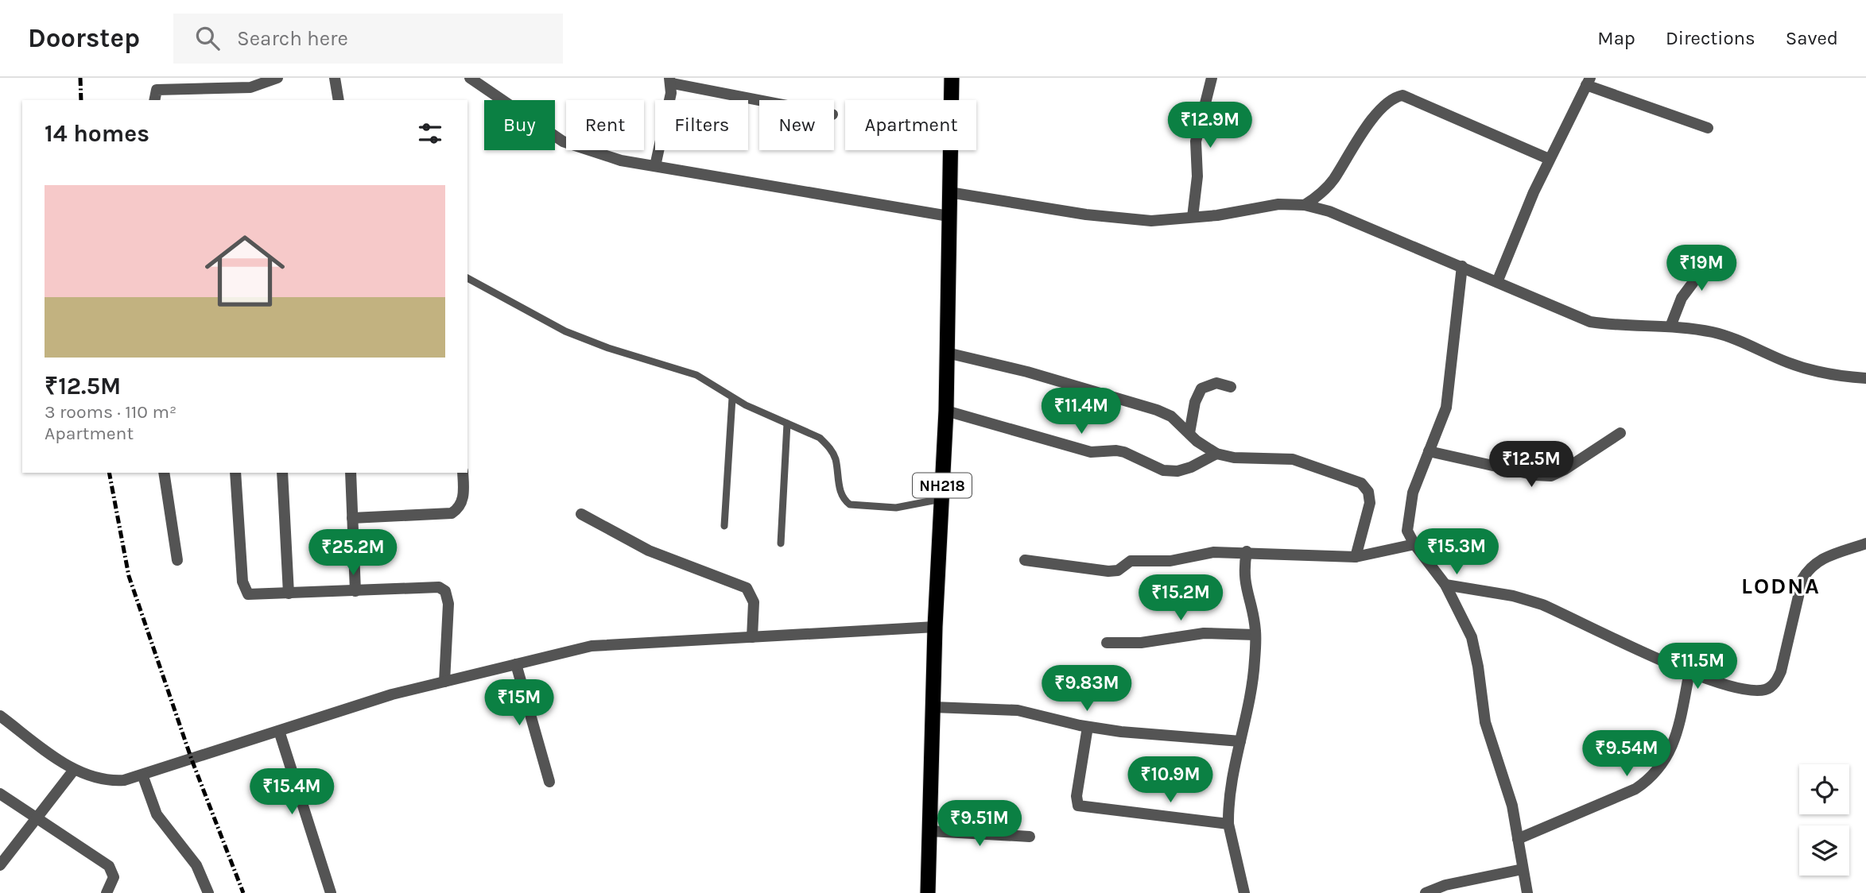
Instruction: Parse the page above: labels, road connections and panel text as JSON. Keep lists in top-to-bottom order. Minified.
{"streets":{"highway":["NH218"]},"districts":["LODNA"],"page":{"header":"Doorstep","search":"Search here","nav":["Map","Directions","Saved"],"chip":["Buy","Rent","Filters","New","Apartment"],"heading":"14 homes","price":["₹12.9M","₹19M","₹11.4M","₹12.5M","₹15.3M","₹25.2M","₹15.2M","₹11.5M","₹9.83M","₹15M","₹9.54M","₹10.9M","₹15.4M","₹9.51M"],"list":[{"name":"₹12.5M","note":"3 rooms · 110 m² · Apartment"}]}}
